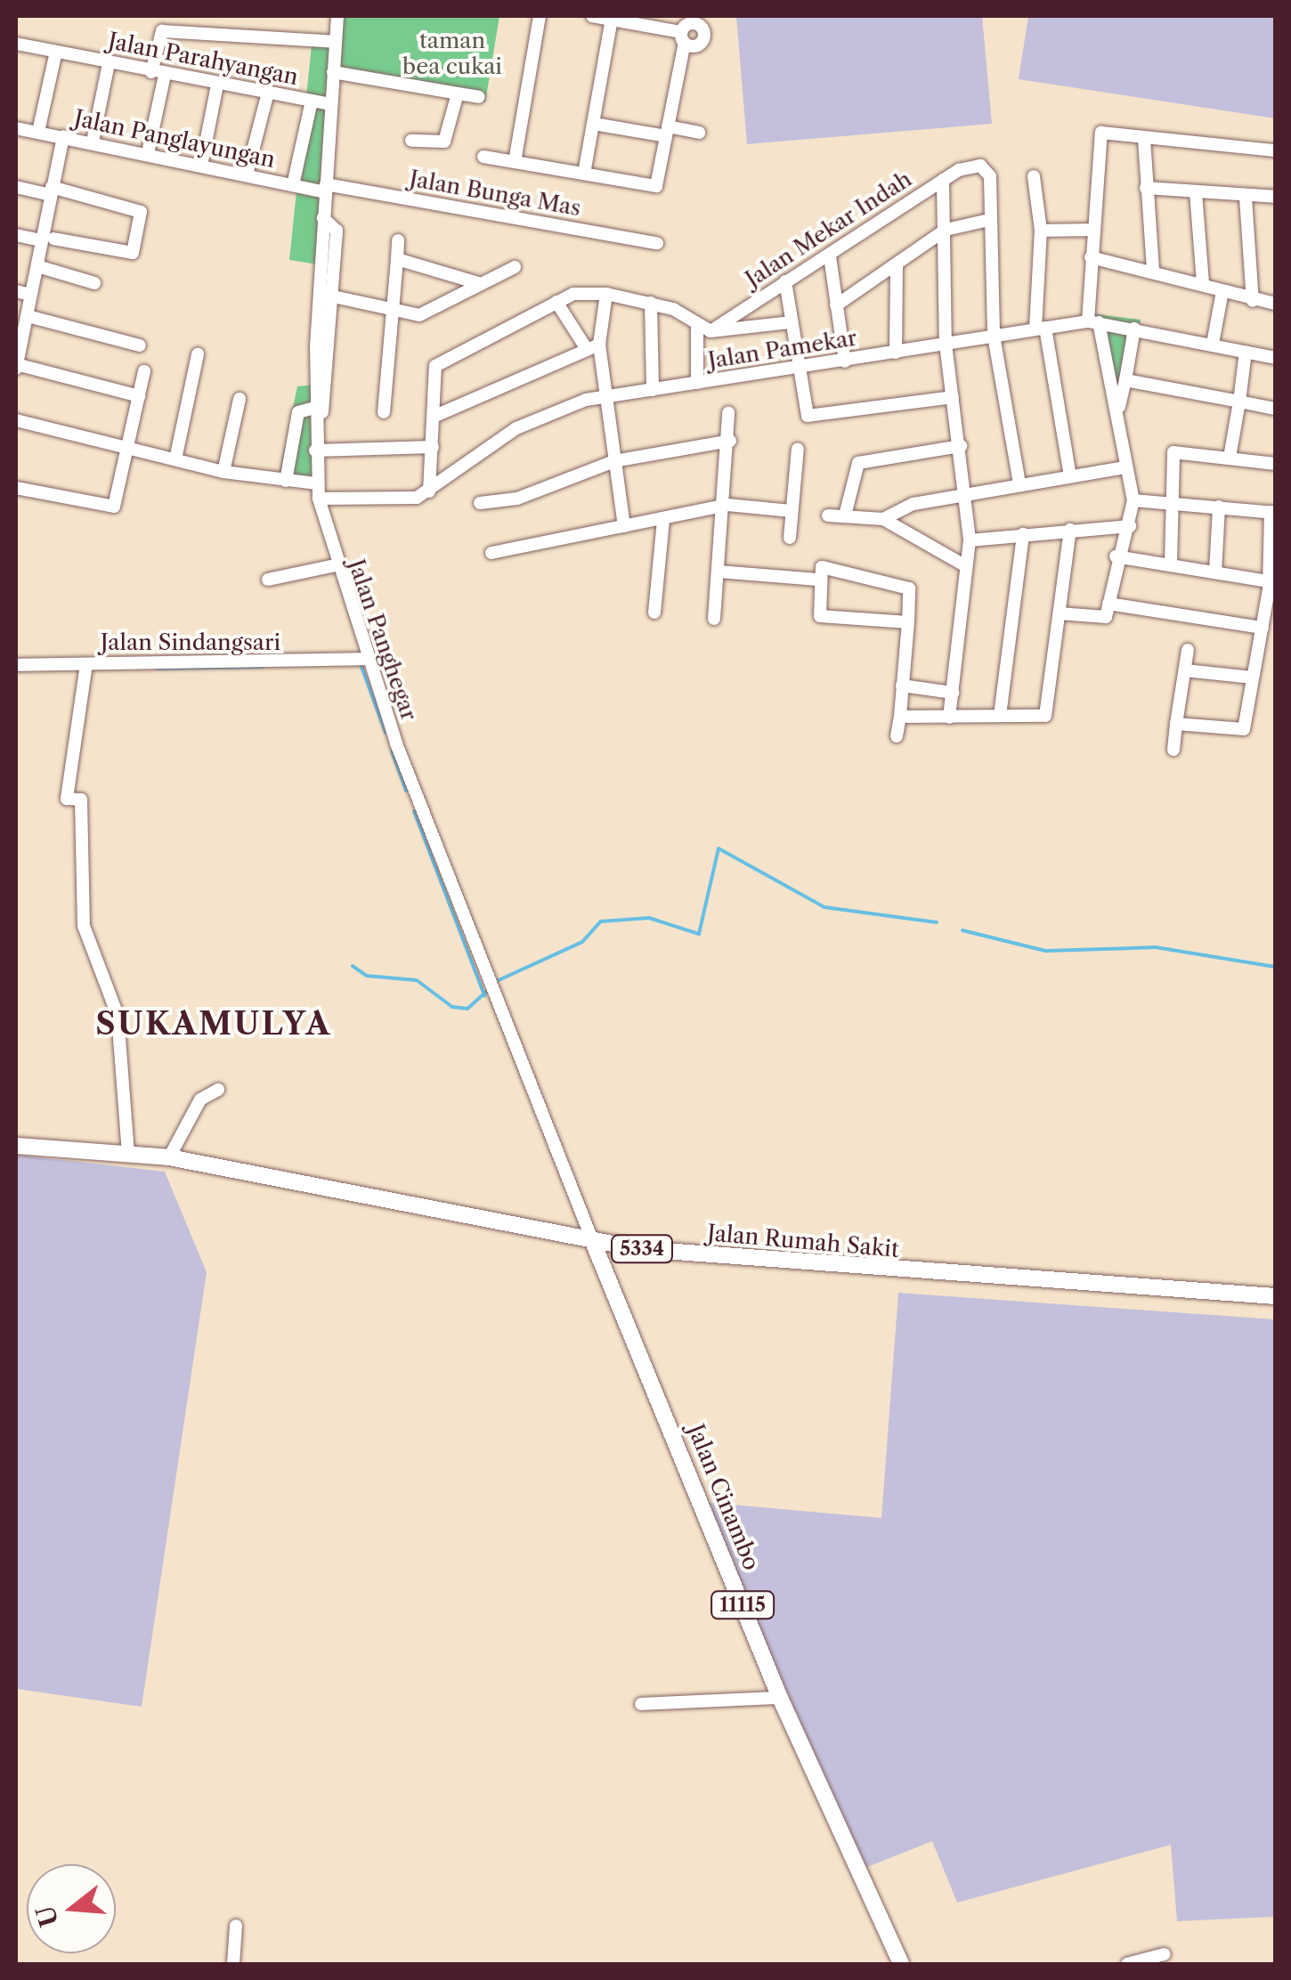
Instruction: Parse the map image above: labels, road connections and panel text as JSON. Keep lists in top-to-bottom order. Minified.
{"streets":{"main road":["Jalan Rumah Sakit","5334","Jalan Cinambo","11115"],"street":["Jalan Parahyangan","Jalan Panglayungan","Jalan Bunga Mas","Jalan Mekar Indah","Jalan Pamekar","Jalan Panghegar","Jalan Sindangsari"]},"crossings":[["Jalan Parahyangan","Jalan Panglayungan"],["Jalan Parahyangan","Jalan Panghegar"],["Jalan Panglayungan","Jalan Bunga Mas"],["Jalan Bunga Mas","Jalan Panghegar"],["Jalan Panghegar","Jalan Sindangsari"],["Jalan Panghegar","Jalan Rumah Sakit"],["Jalan Panghegar","Jalan Cinambo"],["Jalan Rumah Sakit","Jalan Cinambo"]],"districts":["SUKAMULYA"],"parks":["taman bea cukai"],"north":"left"}
